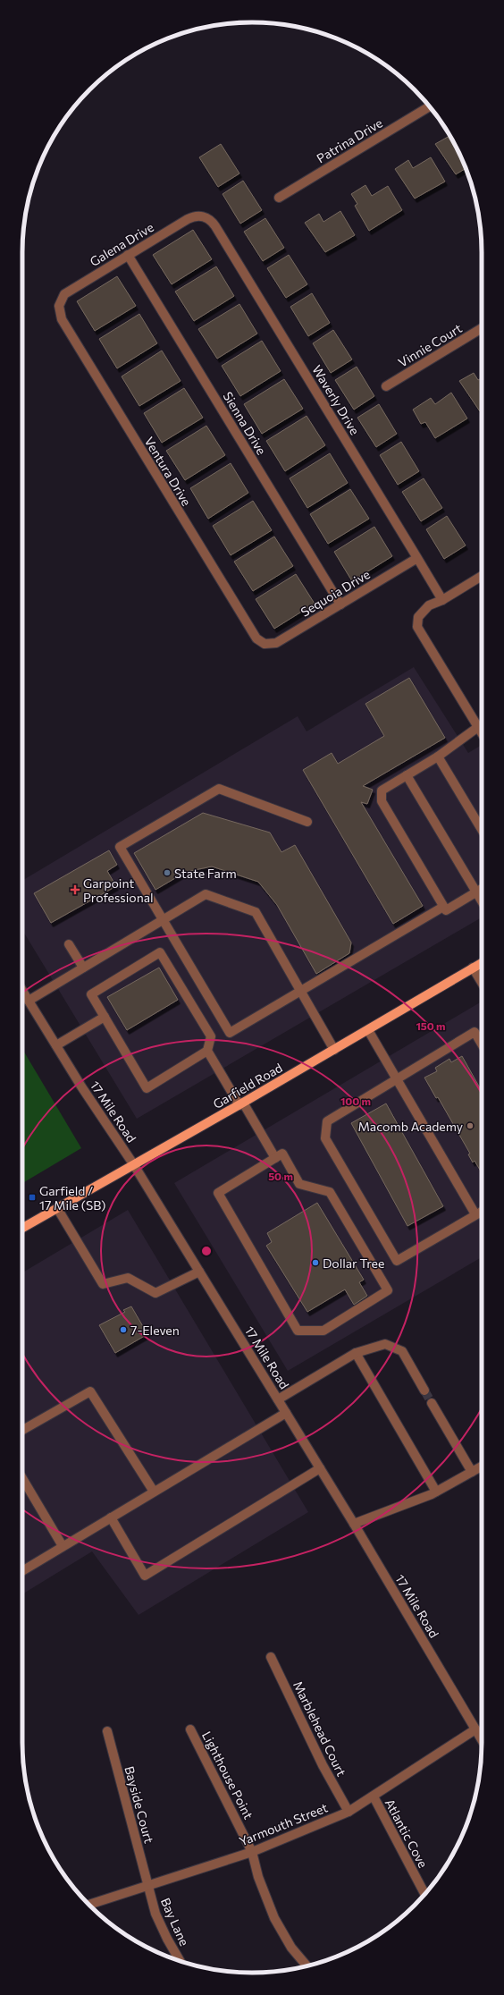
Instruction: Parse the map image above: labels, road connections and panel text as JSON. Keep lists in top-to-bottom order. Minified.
{"streets":{"main road":["Garfield Road"],"street":["Patrina Drive","Galena Drive","Vinnie Court","Waverly Drive","Sienna Drive","Ventura Drive","Sequoia Drive","17 Mile Road","Marblehead Court","Lighthouse Point","Bayside Court","Yarmouth Street","Atlantic Cove","Bay Lane"]},"crossings":[["Galena Drive","Waverly Drive"],["Galena Drive","Sienna Drive"],["Galena Drive","Ventura Drive"],["Waverly Drive","Sequoia Drive"],["Sienna Drive","Sequoia Drive"],["Ventura Drive","Sequoia Drive"],["Garfield Road","17 Mile Road"],["17 Mile Road","Yarmouth Street"],["Marblehead Court","Yarmouth Street"],["Lighthouse Point","Yarmouth Street"],["Bayside Court","Yarmouth Street"],["Bayside Court","Bay Lane"],["Yarmouth Street","Atlantic Cove"],["Yarmouth Street","Bay Lane"]],"places":{"other":["State Farm","Macomb Academy","Dollar Tree","7-Eleven"],"health":["Garpoint Professional"],"transit":["Garfield / 17 Mile (SB)"]},"rings":["150 m","100 m","50 m"]}
